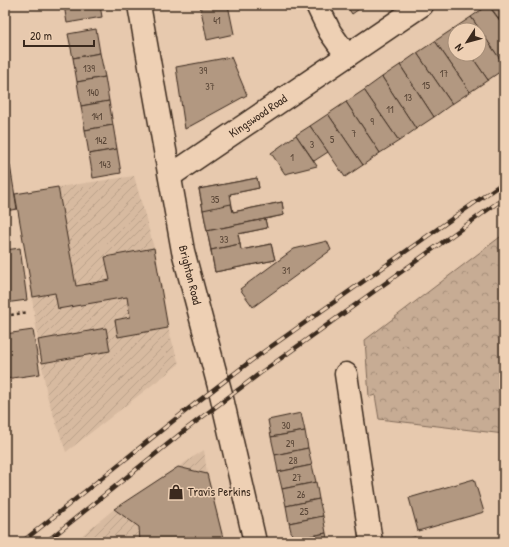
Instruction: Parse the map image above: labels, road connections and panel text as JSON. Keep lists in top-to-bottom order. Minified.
{"streets":{"street":["Kingswood Road","Brighton Road"]},"crossings":[["Kingswood Road","Brighton Road"]],"places":{"shop":["Travis Perkins"]},"house_numbers":["41","139","39","17","15","37","140","13","11","141","9","7","5","142","3","1","143","35","33","31","30","29","28","27","26","25"],"scale_bar":"20 m","north":"bottom left"}
